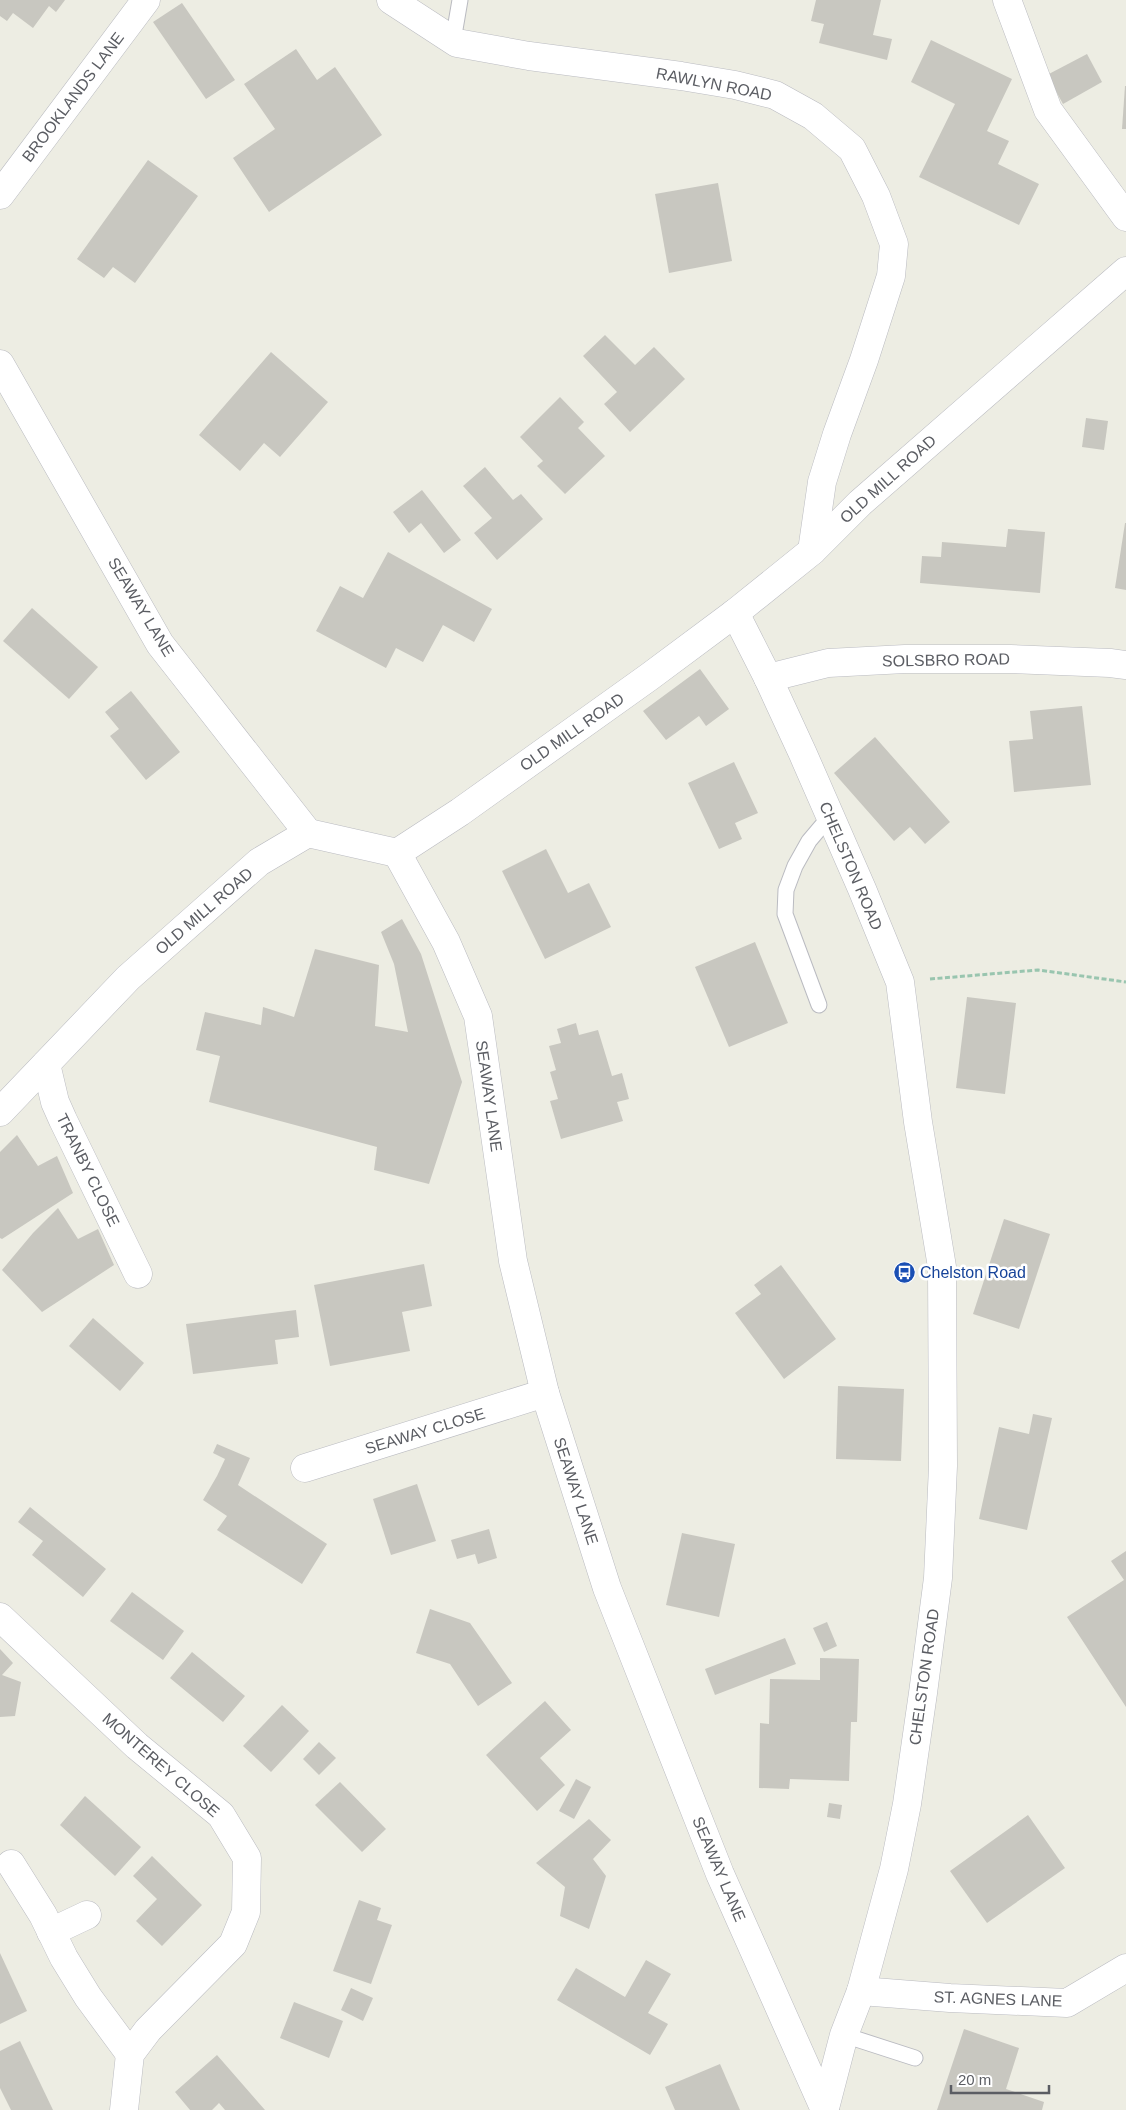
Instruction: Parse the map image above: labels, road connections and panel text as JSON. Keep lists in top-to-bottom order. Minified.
{"streets":{"street":["RAWLYN ROAD","BROOKLANDS LANE","OLD MILL ROAD","SEAWAY LANE","SOLSBRO ROAD","CHELSTON ROAD","TRANBY CLOSE","SEAWAY CLOSE","MONTEREY CLOSE","ST. AGNES LANE"]},"crossings":[["RAWLYN ROAD","OLD MILL ROAD"],["OLD MILL ROAD","SEAWAY LANE"],["OLD MILL ROAD","CHELSTON ROAD"],["OLD MILL ROAD","TRANBY CLOSE"],["SEAWAY LANE","CHELSTON ROAD"],["SEAWAY LANE","SEAWAY CLOSE"],["SOLSBRO ROAD","CHELSTON ROAD"],["CHELSTON ROAD","ST. AGNES LANE"]],"places":{"bus stop":["Chelston Road"]},"scale_bar":"20 m"}
